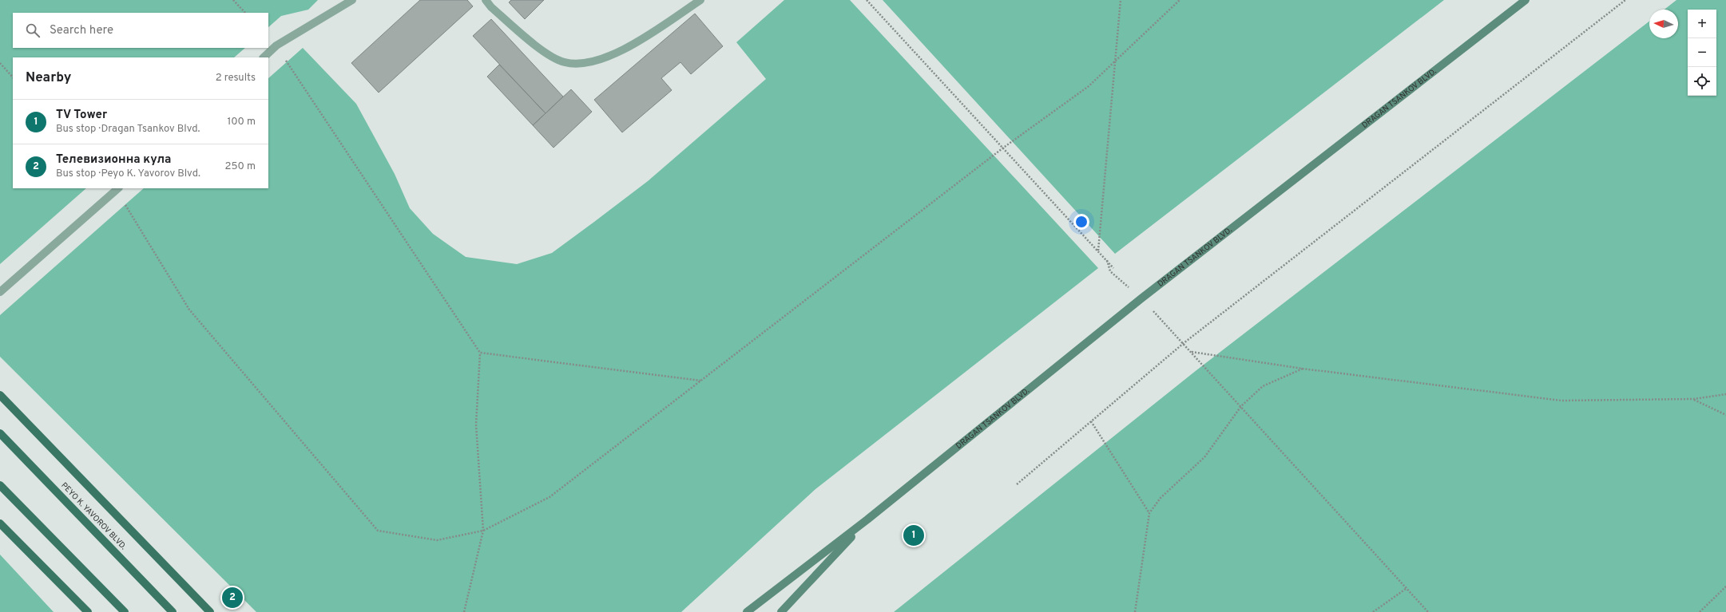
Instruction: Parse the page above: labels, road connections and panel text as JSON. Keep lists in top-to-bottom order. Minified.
{"streets":{"main road":["DRAGAN TSANKOV BLVD.","PEYO K. YAVOROV BLVD."]},"north":"left","page":{"map_buttons":["+","−"],"search":"Search here","heading":["Nearby","2 results"],"list":[{"mark":"1","name":"TV Tower","note":"Bus stop · Dragan Tsankov Blvd.","value":"100 m"},{"mark":"2","name":"Телевизионна кула","note":"Bus stop · Peyo K. Yavorov Blvd.","value":"250 m"}],"pins":["1","2"]}}
